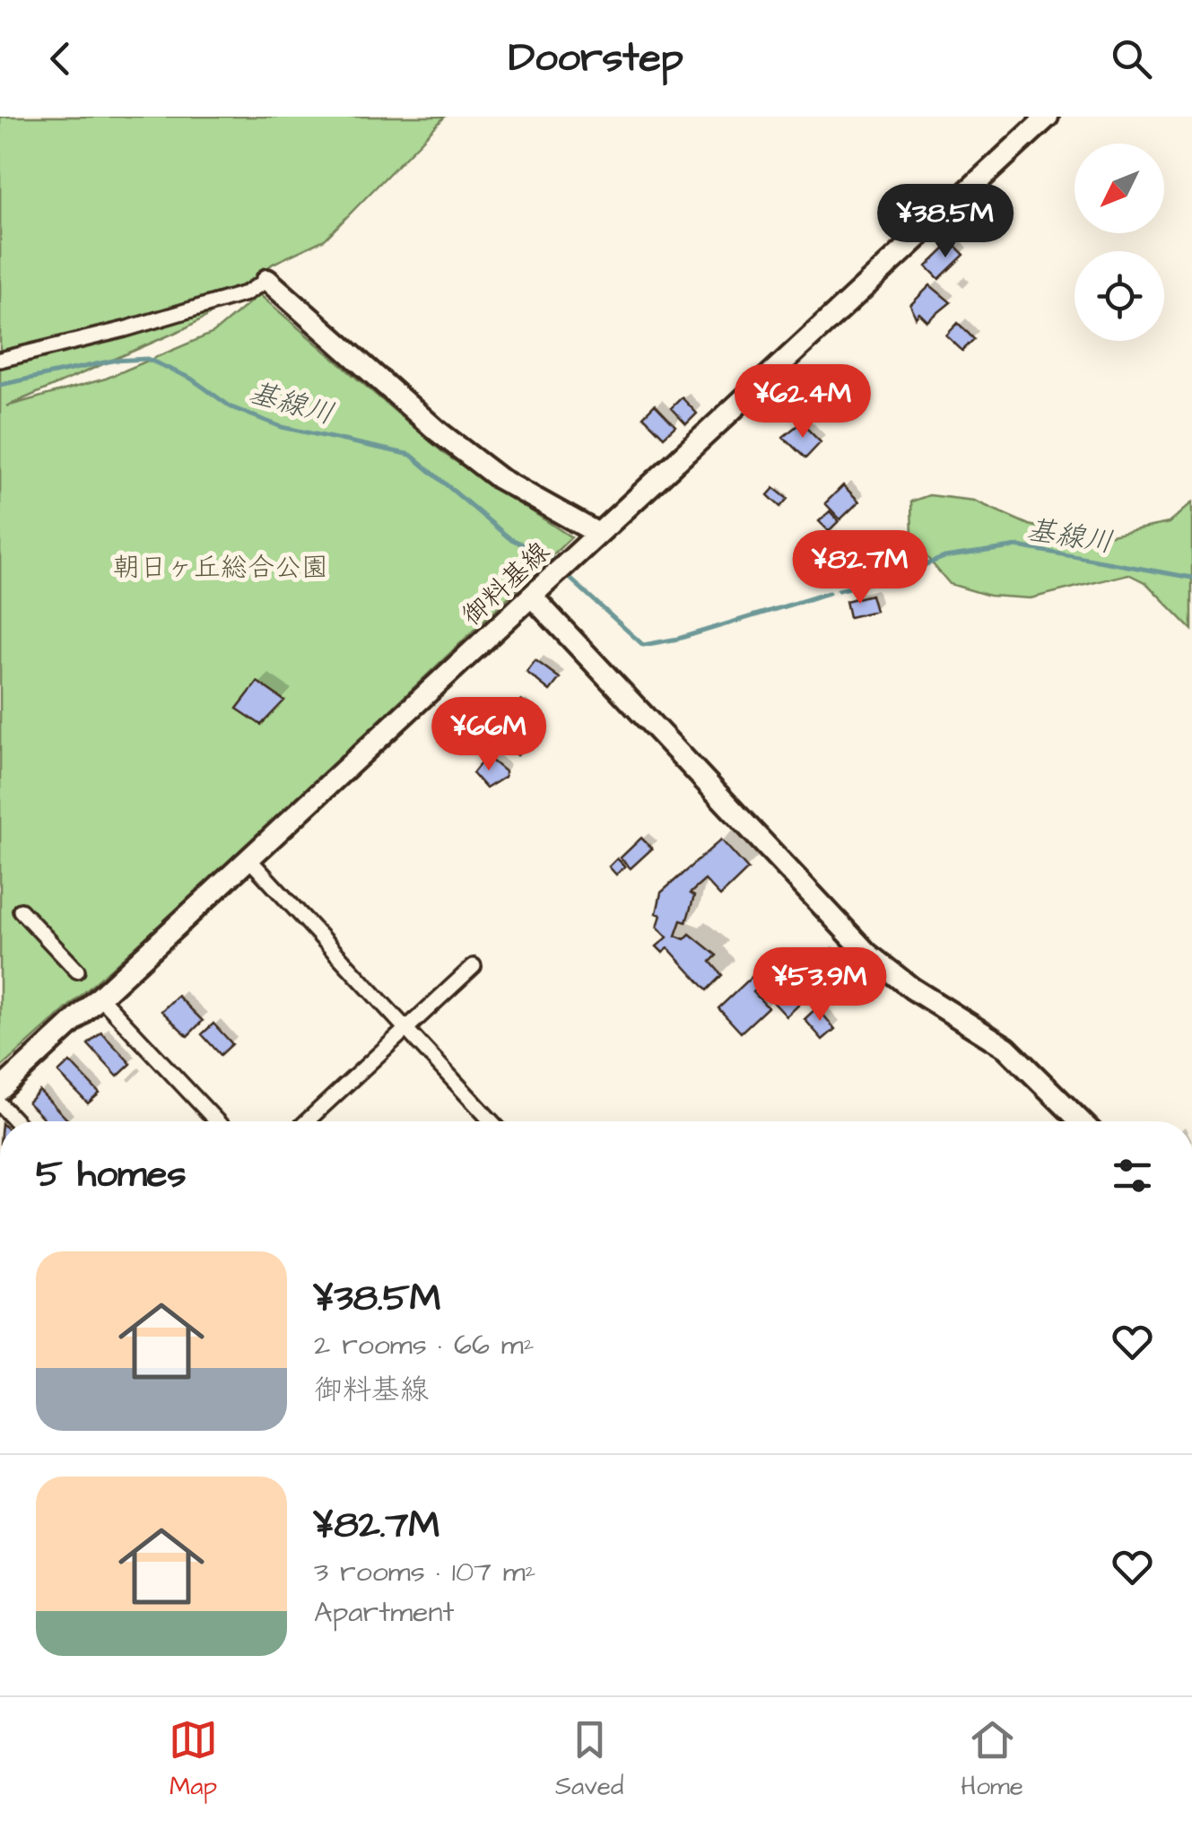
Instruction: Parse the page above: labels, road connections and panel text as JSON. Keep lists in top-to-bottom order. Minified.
{"streets":{"street":["御料基線"]},"water":["基線川"],"parks":["朝日ヶ丘総合公園"],"north":"bottom left","page":{"header":"Doorstep","price":["¥38.5M","¥62.4M","¥82.7M","¥66M","¥53.9M"],"heading":"5 homes","list":[{"name":"¥38.5M","note":"2 rooms · 66 m² · 御料基線"},{"name":"¥82.7M","note":"3 rooms · 107 m² · Apartment"}],"tabs":["Map","Saved","Home"]}}
